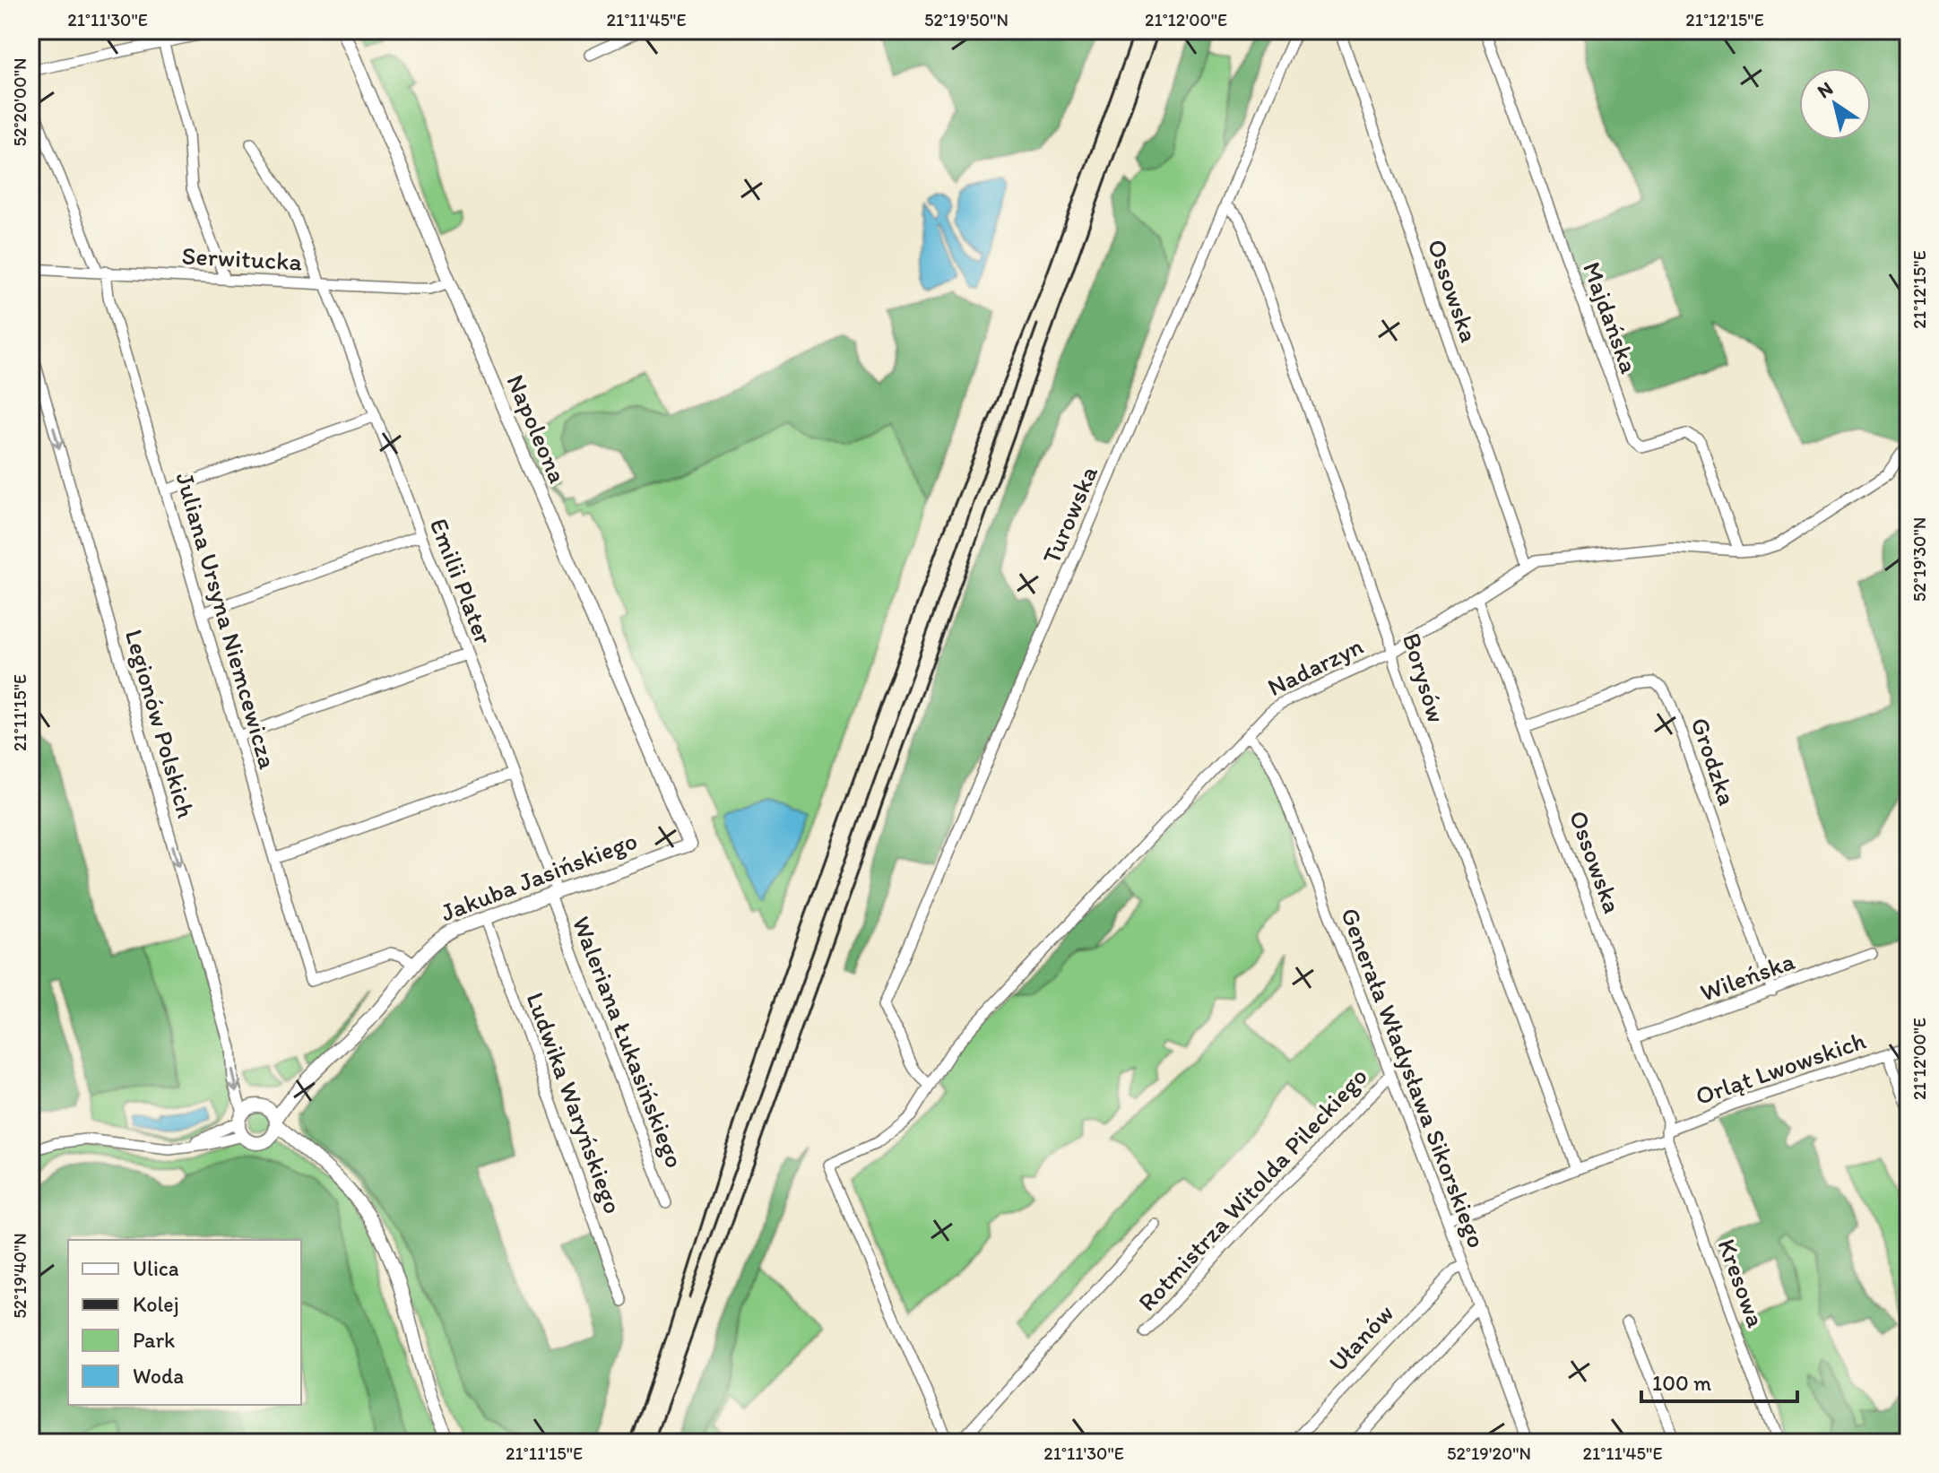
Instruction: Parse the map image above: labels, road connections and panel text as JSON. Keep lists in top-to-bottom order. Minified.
{"streets":{"street":["Serwitucka","Ossowska","Majdańska","Napoleona","Turowska","Emilii Plater","Juliana Ursyna Niemcewicza","Nadarzyn","Borysów","Legionów Polskich","Grodzka","Jakuba Jasińskiego","Wileńska","Waleriana Łukasińskiego","Orląt Lwowskich","Generała Władysława Sikorskiego","Ludwika Waryńskiego","Rotmistrza Witolda Pileckiego","Kresowa","Ułanów"]},"crossings":[["Serwitucka","Napoleona"],["Serwitucka","Emilii Plater"],["Serwitucka","Juliana Ursyna Niemcewicza"],["Ossowska","Nadarzyn"],["Ossowska","Grodzka"],["Ossowska","Wileńska"],["Ossowska","Orląt Lwowskich"],["Ossowska","Kresowa"],["Majdańska","Nadarzyn"],["Napoleona","Jakuba Jasińskiego"],["Turowska","Nadarzyn"],["Turowska","Borysów"],["Emilii Plater","Jakuba Jasińskiego"],["Emilii Plater","Waleriana Łukasińskiego"],["Juliana Ursyna Niemcewicza","Jakuba Jasińskiego"],["Nadarzyn","Borysów"],["Nadarzyn","Generała Władysława Sikorskiego"],["Borysów","Orląt Lwowskich"],["Legionów Polskich","Jakuba Jasińskiego"],["Grodzka","Wileńska"],["Jakuba Jasińskiego","Waleriana Łukasińskiego"],["Jakuba Jasińskiego","Ludwika Waryńskiego"],["Orląt Lwowskich","Generała Władysława Sikorskiego"],["Orląt Lwowskich","Kresowa"],["Generała Władysława Sikorskiego","Rotmistrza Witolda Pileckiego"],["Generała Władysława Sikorskiego","Ułanów"]],"one_way":["Legionów Polskich"],"legend":["Ulica","Kolej","Park","Woda"],"scale_bar":"100 m","north":"top left","coordinates":["21°11'30\"E","21°11'45\"E","52°19'50\"N","21°12'00\"E","21°12'15\"E","52°20'00\"N","52°19'30\"N","21°11'15\"E","52°19'40\"N","52°19'20\"N"]}
